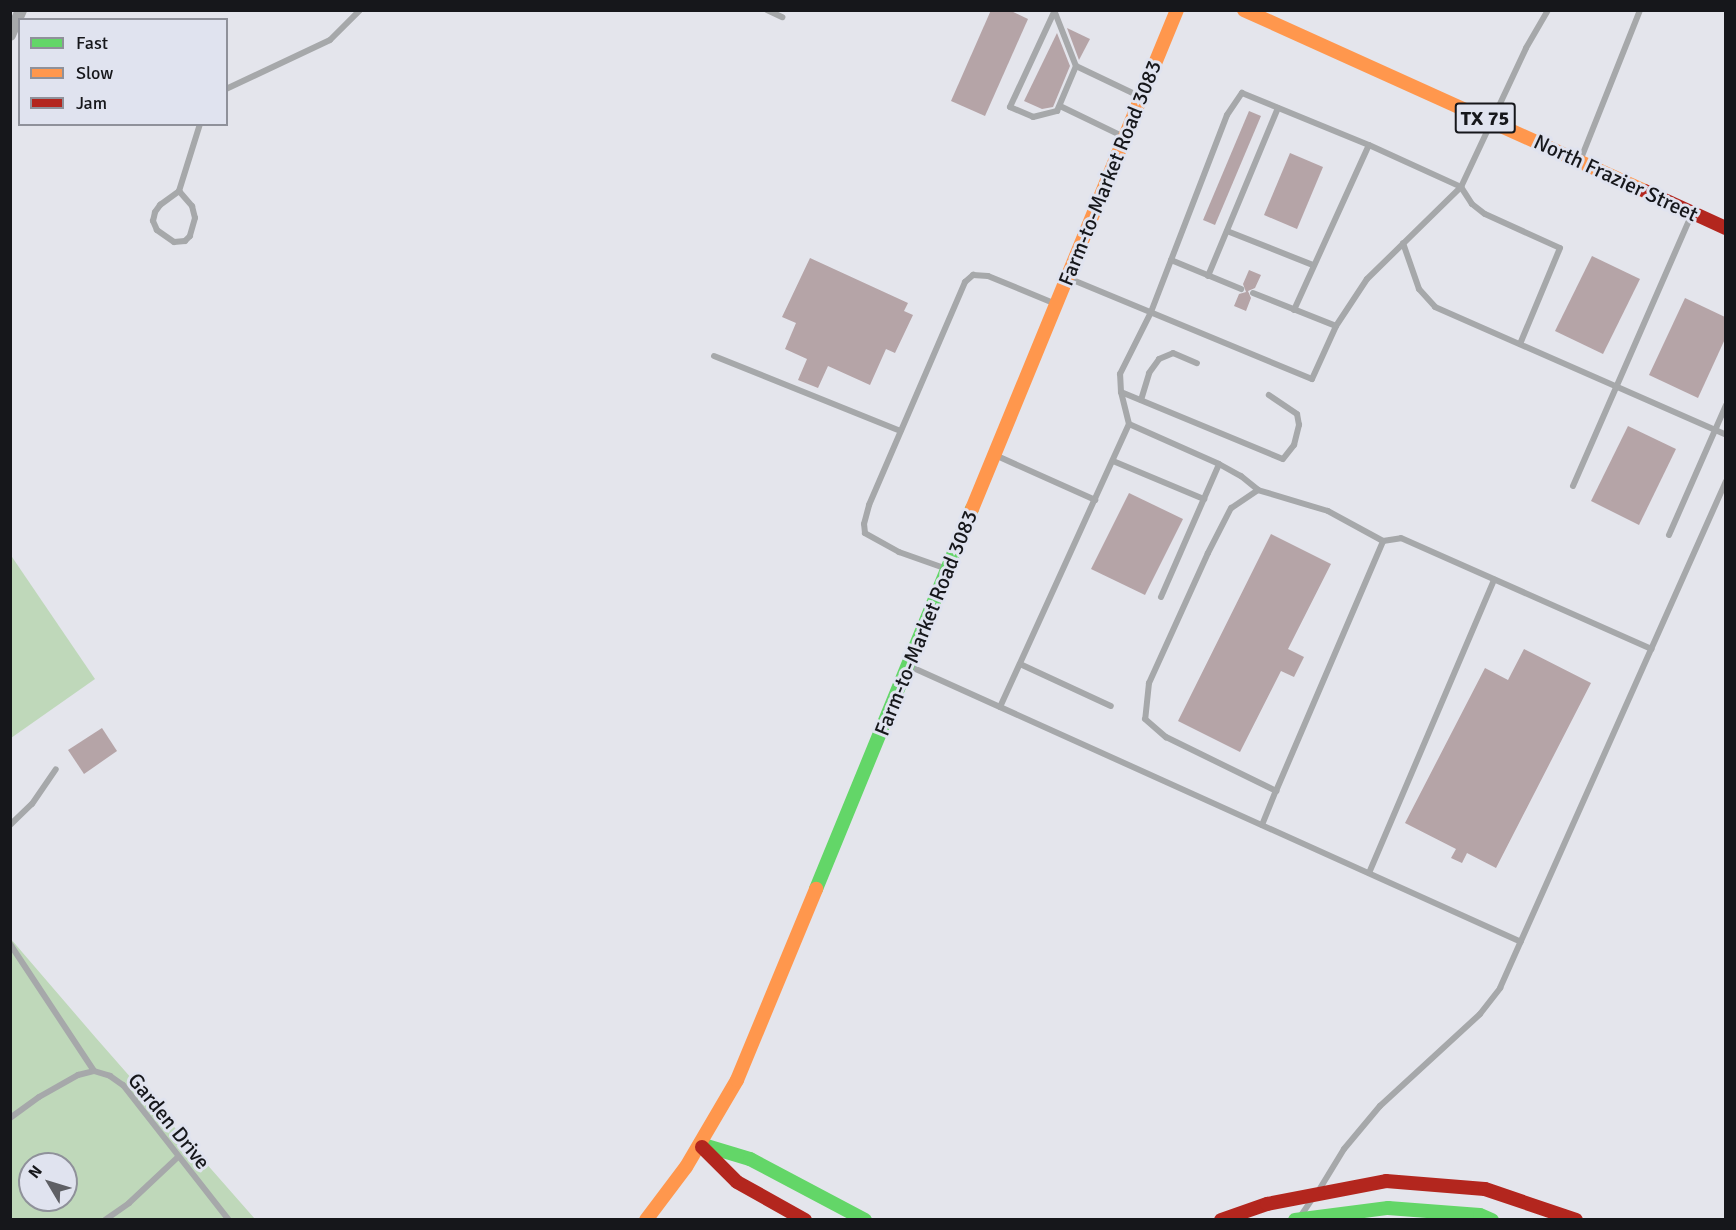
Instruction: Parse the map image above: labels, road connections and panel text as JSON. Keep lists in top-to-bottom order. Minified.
{"streets":{"main road":["TX 75","Farm-to-Market Road 3083","North Frazier Street"],"lane":["Garden Drive"]},"legend":["Fast","Slow","Jam"],"north":"top left"}
